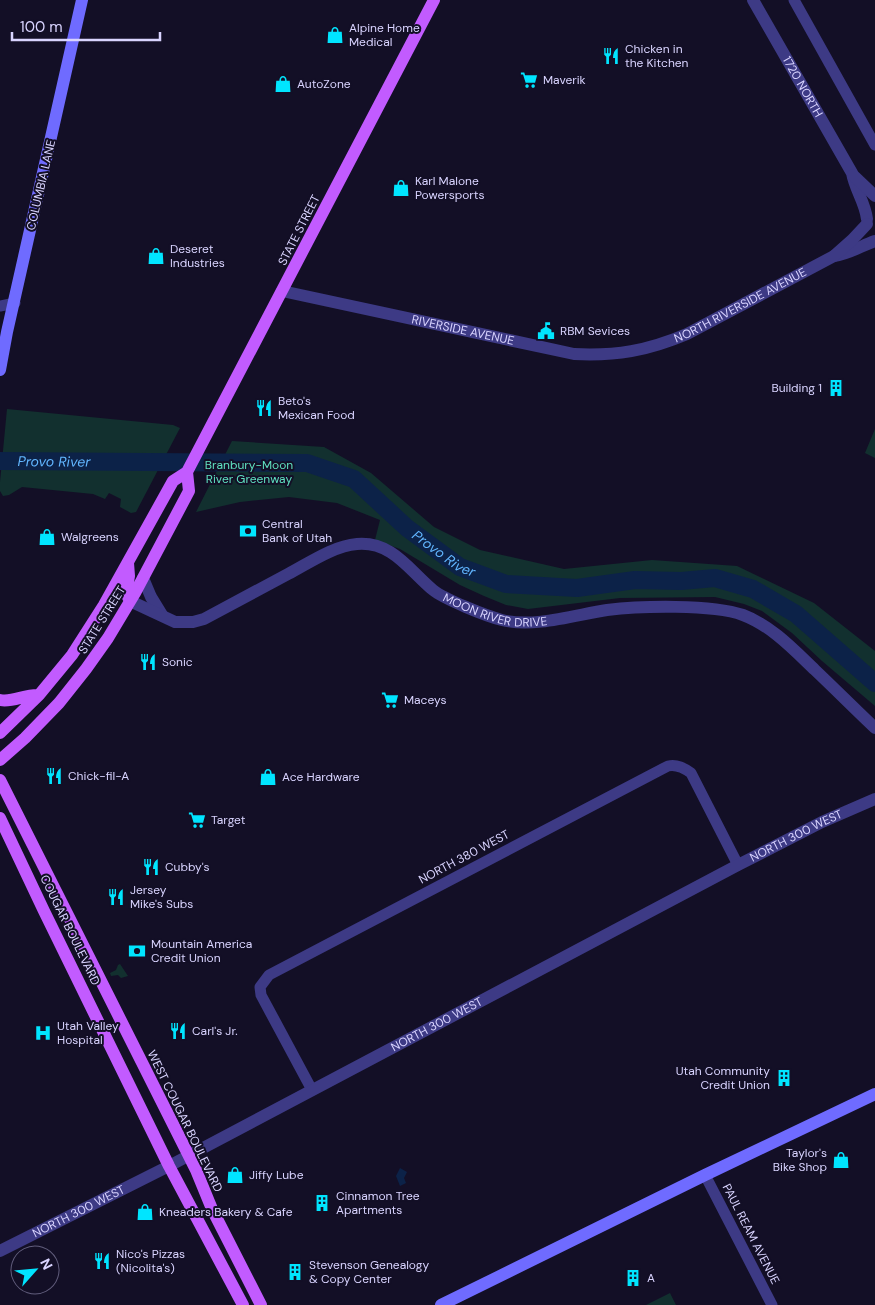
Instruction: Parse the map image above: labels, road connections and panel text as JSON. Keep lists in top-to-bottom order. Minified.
{"streets":{"main road":["COLUMBIA LANE","STATE STREET","COUGAR BOULEVARD","WEST COUGAR BOULEVARD"],"street":["1720 NORTH","NORTH RIVERSIDE AVENUE","RIVERSIDE AVENUE","MOON RIVER DRIVE","NORTH 300 WEST","NORTH 380 WEST","PAUL REAM AVENUE"]},"crossings":[["1720 NORTH","NORTH RIVERSIDE AVENUE"],["STATE STREET","RIVERSIDE AVENUE"],["STATE STREET","MOON RIVER DRIVE"],["NORTH RIVERSIDE AVENUE","RIVERSIDE AVENUE"],["NORTH 300 WEST","NORTH 380 WEST"],["NORTH 300 WEST","COUGAR BOULEVARD"],["NORTH 300 WEST","WEST COUGAR BOULEVARD"],["COUGAR BOULEVARD","WEST COUGAR BOULEVARD"]],"water":["Provo River"],"parks":["Branbury-Moon River Greenway"],"places":{"shop":["Alpine Home Medical","AutoZone","Karl Malone Powersports","Deseret Industries","Walgreens","Ace Hardware","Taylor's Bike Shop","Jiffy Lube","Kneaders Bakery & Cafe"],"restaurant":["Chicken in the Kitchen","Beto's Mexican Food","Sonic","Chick-fil-A","Cubby's","Jersey Mike's Subs","Carl's Jr.","Nico's Pizzas (Nicolita's)"],"supermarket":["Maverik","Maceys","Target"],"public building":["RBM Sevices"],"building":["Building 1","Utah Community Credit Union","Cinnamon Tree Apartments","Stevenson Genealogy & Copy Center","A"],"bank":["Central Bank of Utah","Mountain America Credit Union"],"hospital":["Utah Valley Hospital"]},"scale_bar":"100 m","north":"top right"}
